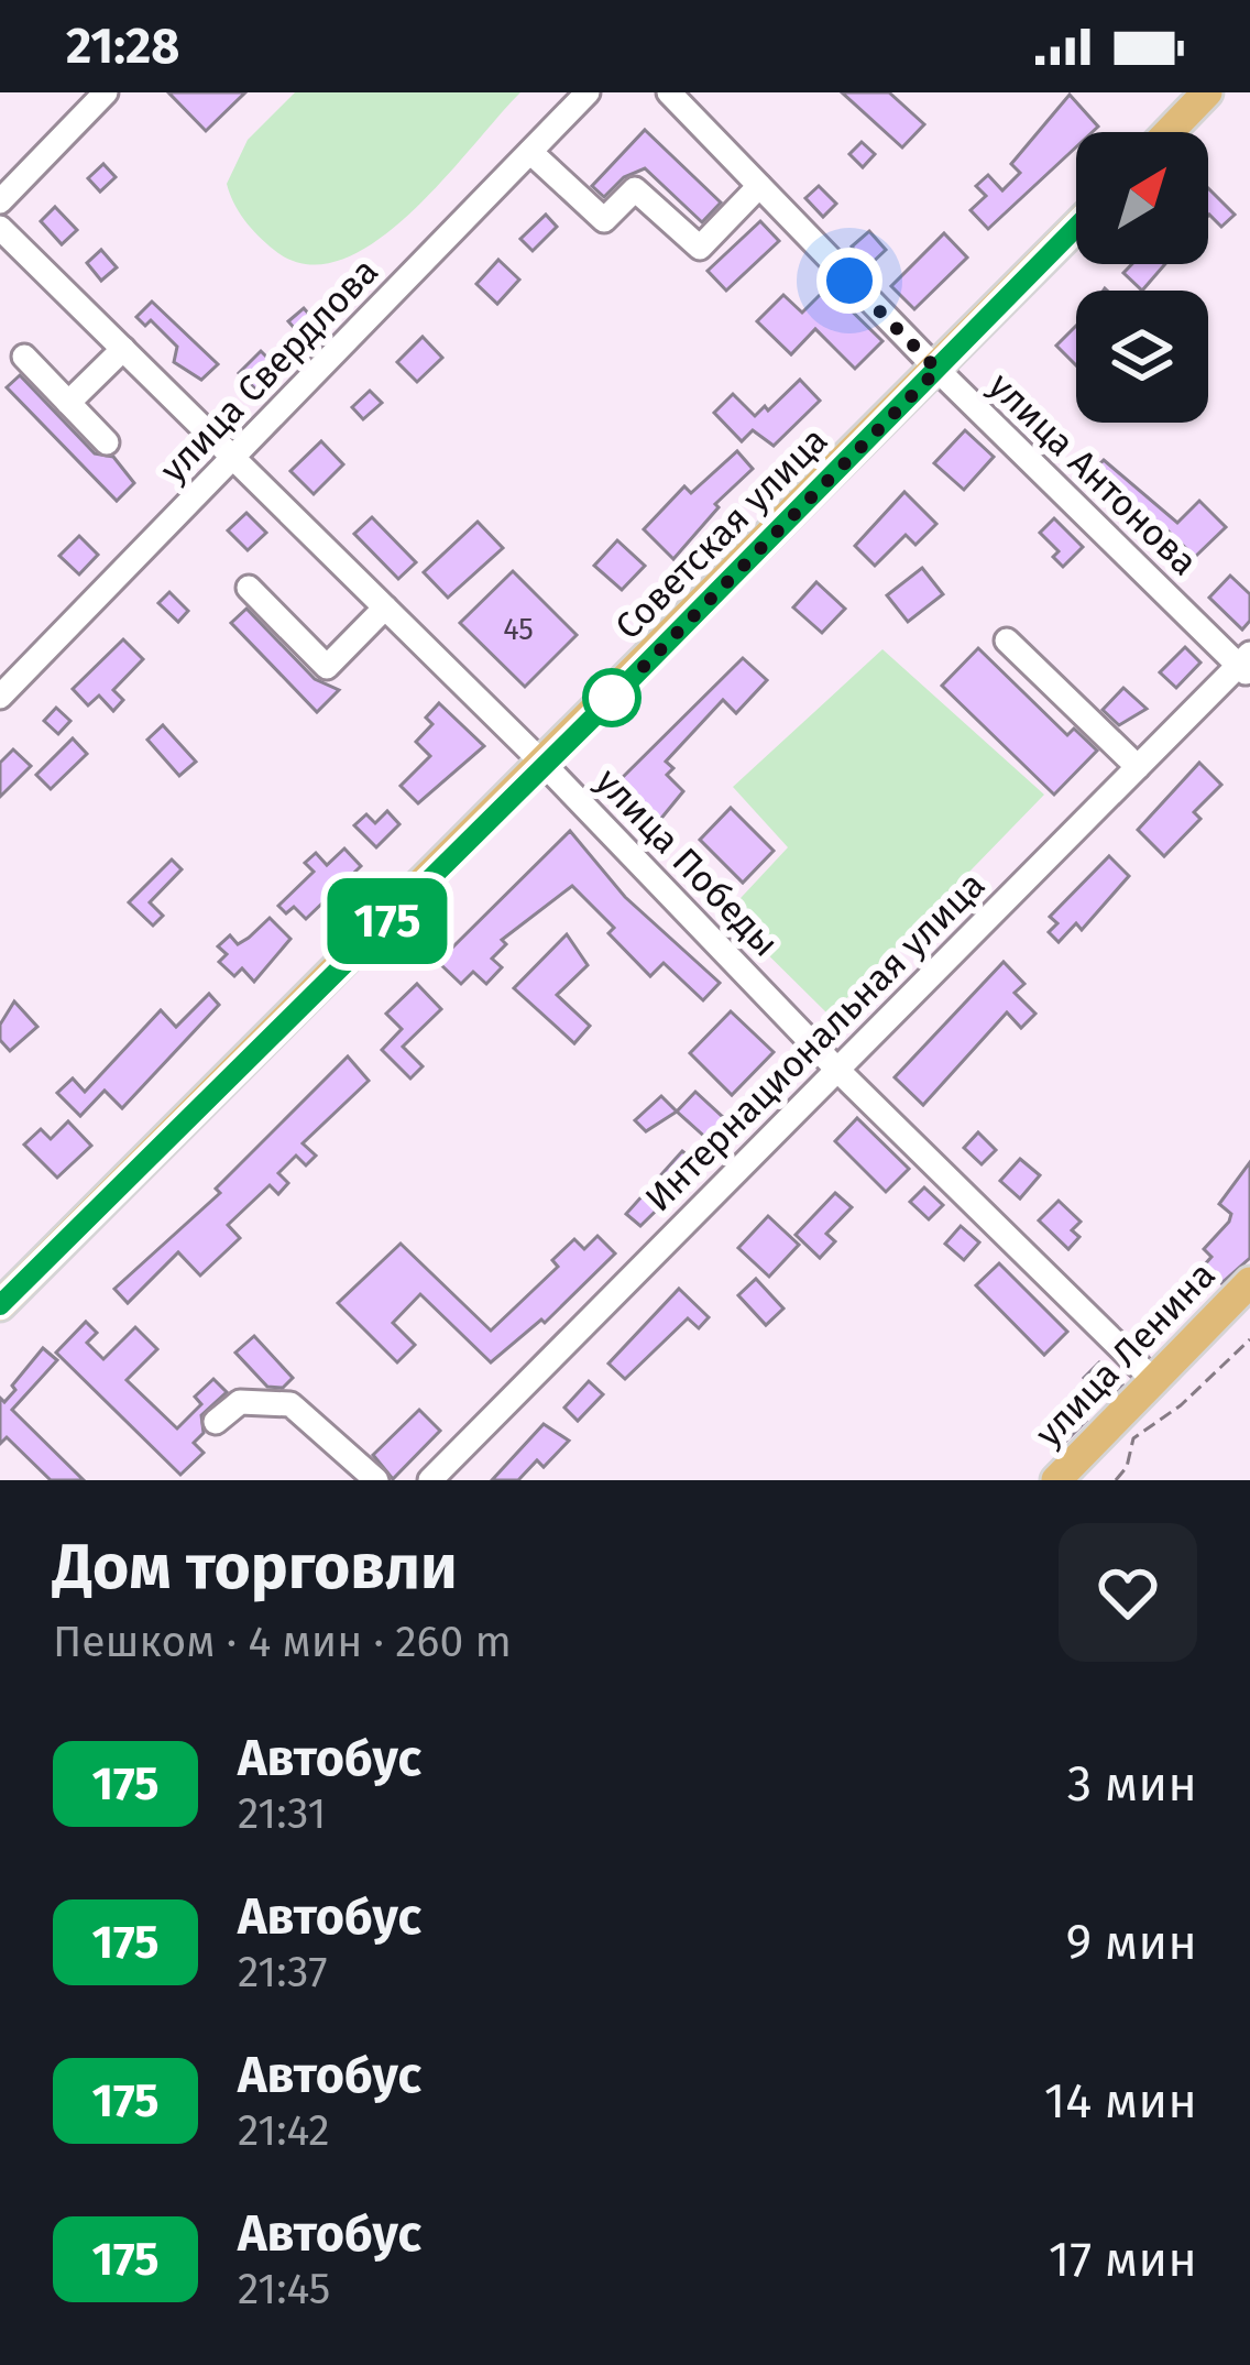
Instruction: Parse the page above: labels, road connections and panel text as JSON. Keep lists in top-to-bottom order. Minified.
{"streets":{"main road":["Советская улица","улица Ленина"],"street":["улица Свердлова","улица Антонова","улица Победы","Интернациональная улица"]},"crossings":[["улица Свердлова","улица Победы"],["улица Антонова","Советская улица"],["улица Антонова","Интернациональная улица"],["Советская улица","улица Победы"],["улица Победы","Интернациональная улица"],["улица Победы","улица Ленина"]],"lines":["bus line 175"],"house_numbers":["45"],"north":"top right","page":{"status":"21:28","on_map":"175","heading":["Дом торговли","Пешком · 4 мин · 260 m"],"list":[{"mark":"175","name":"Автобус","note":"21:31","value":"3 мин"},{"mark":"175","name":"Автобус","note":"21:37","value":"9 мин"},{"mark":"175","name":"Автобус","note":"21:42","value":"14 мин"},{"mark":"175","name":"Автобус","note":"21:45","value":"17 мин"}]}}
